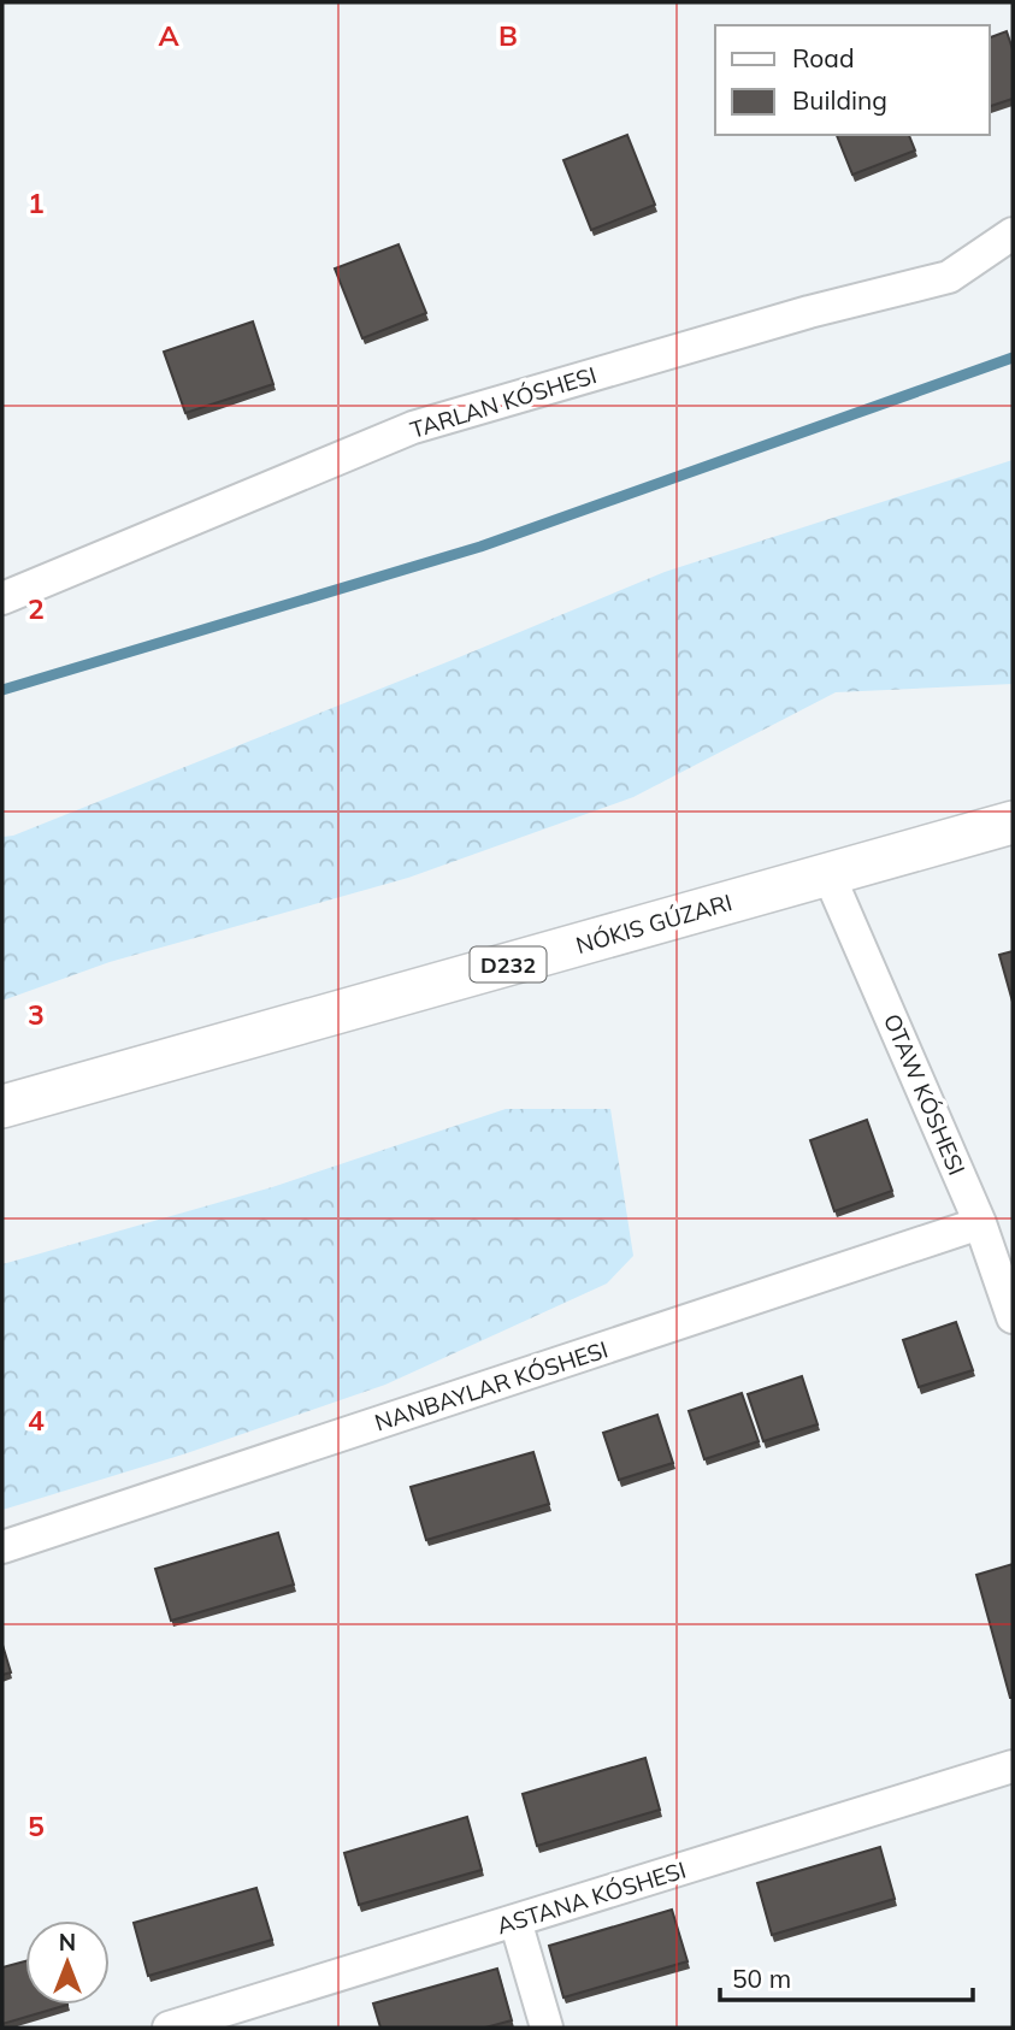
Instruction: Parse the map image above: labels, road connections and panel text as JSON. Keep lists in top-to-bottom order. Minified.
{"streets":{"main road":["D232"],"street":["TARLAN KÓSHESI","OTAW KÓSHESI","NANBAYLAR KÓSHESI","ASTANA KÓSHESI"]},"crossings":[["D232","OTAW KÓSHESI"],["OTAW KÓSHESI","NANBAYLAR KÓSHESI"]],"legend":["Road","Building"],"scale_bar":"50 m","north":"top","grid":{"columns":["A","B"],"rows":["1","2","3","4","5"]}}
